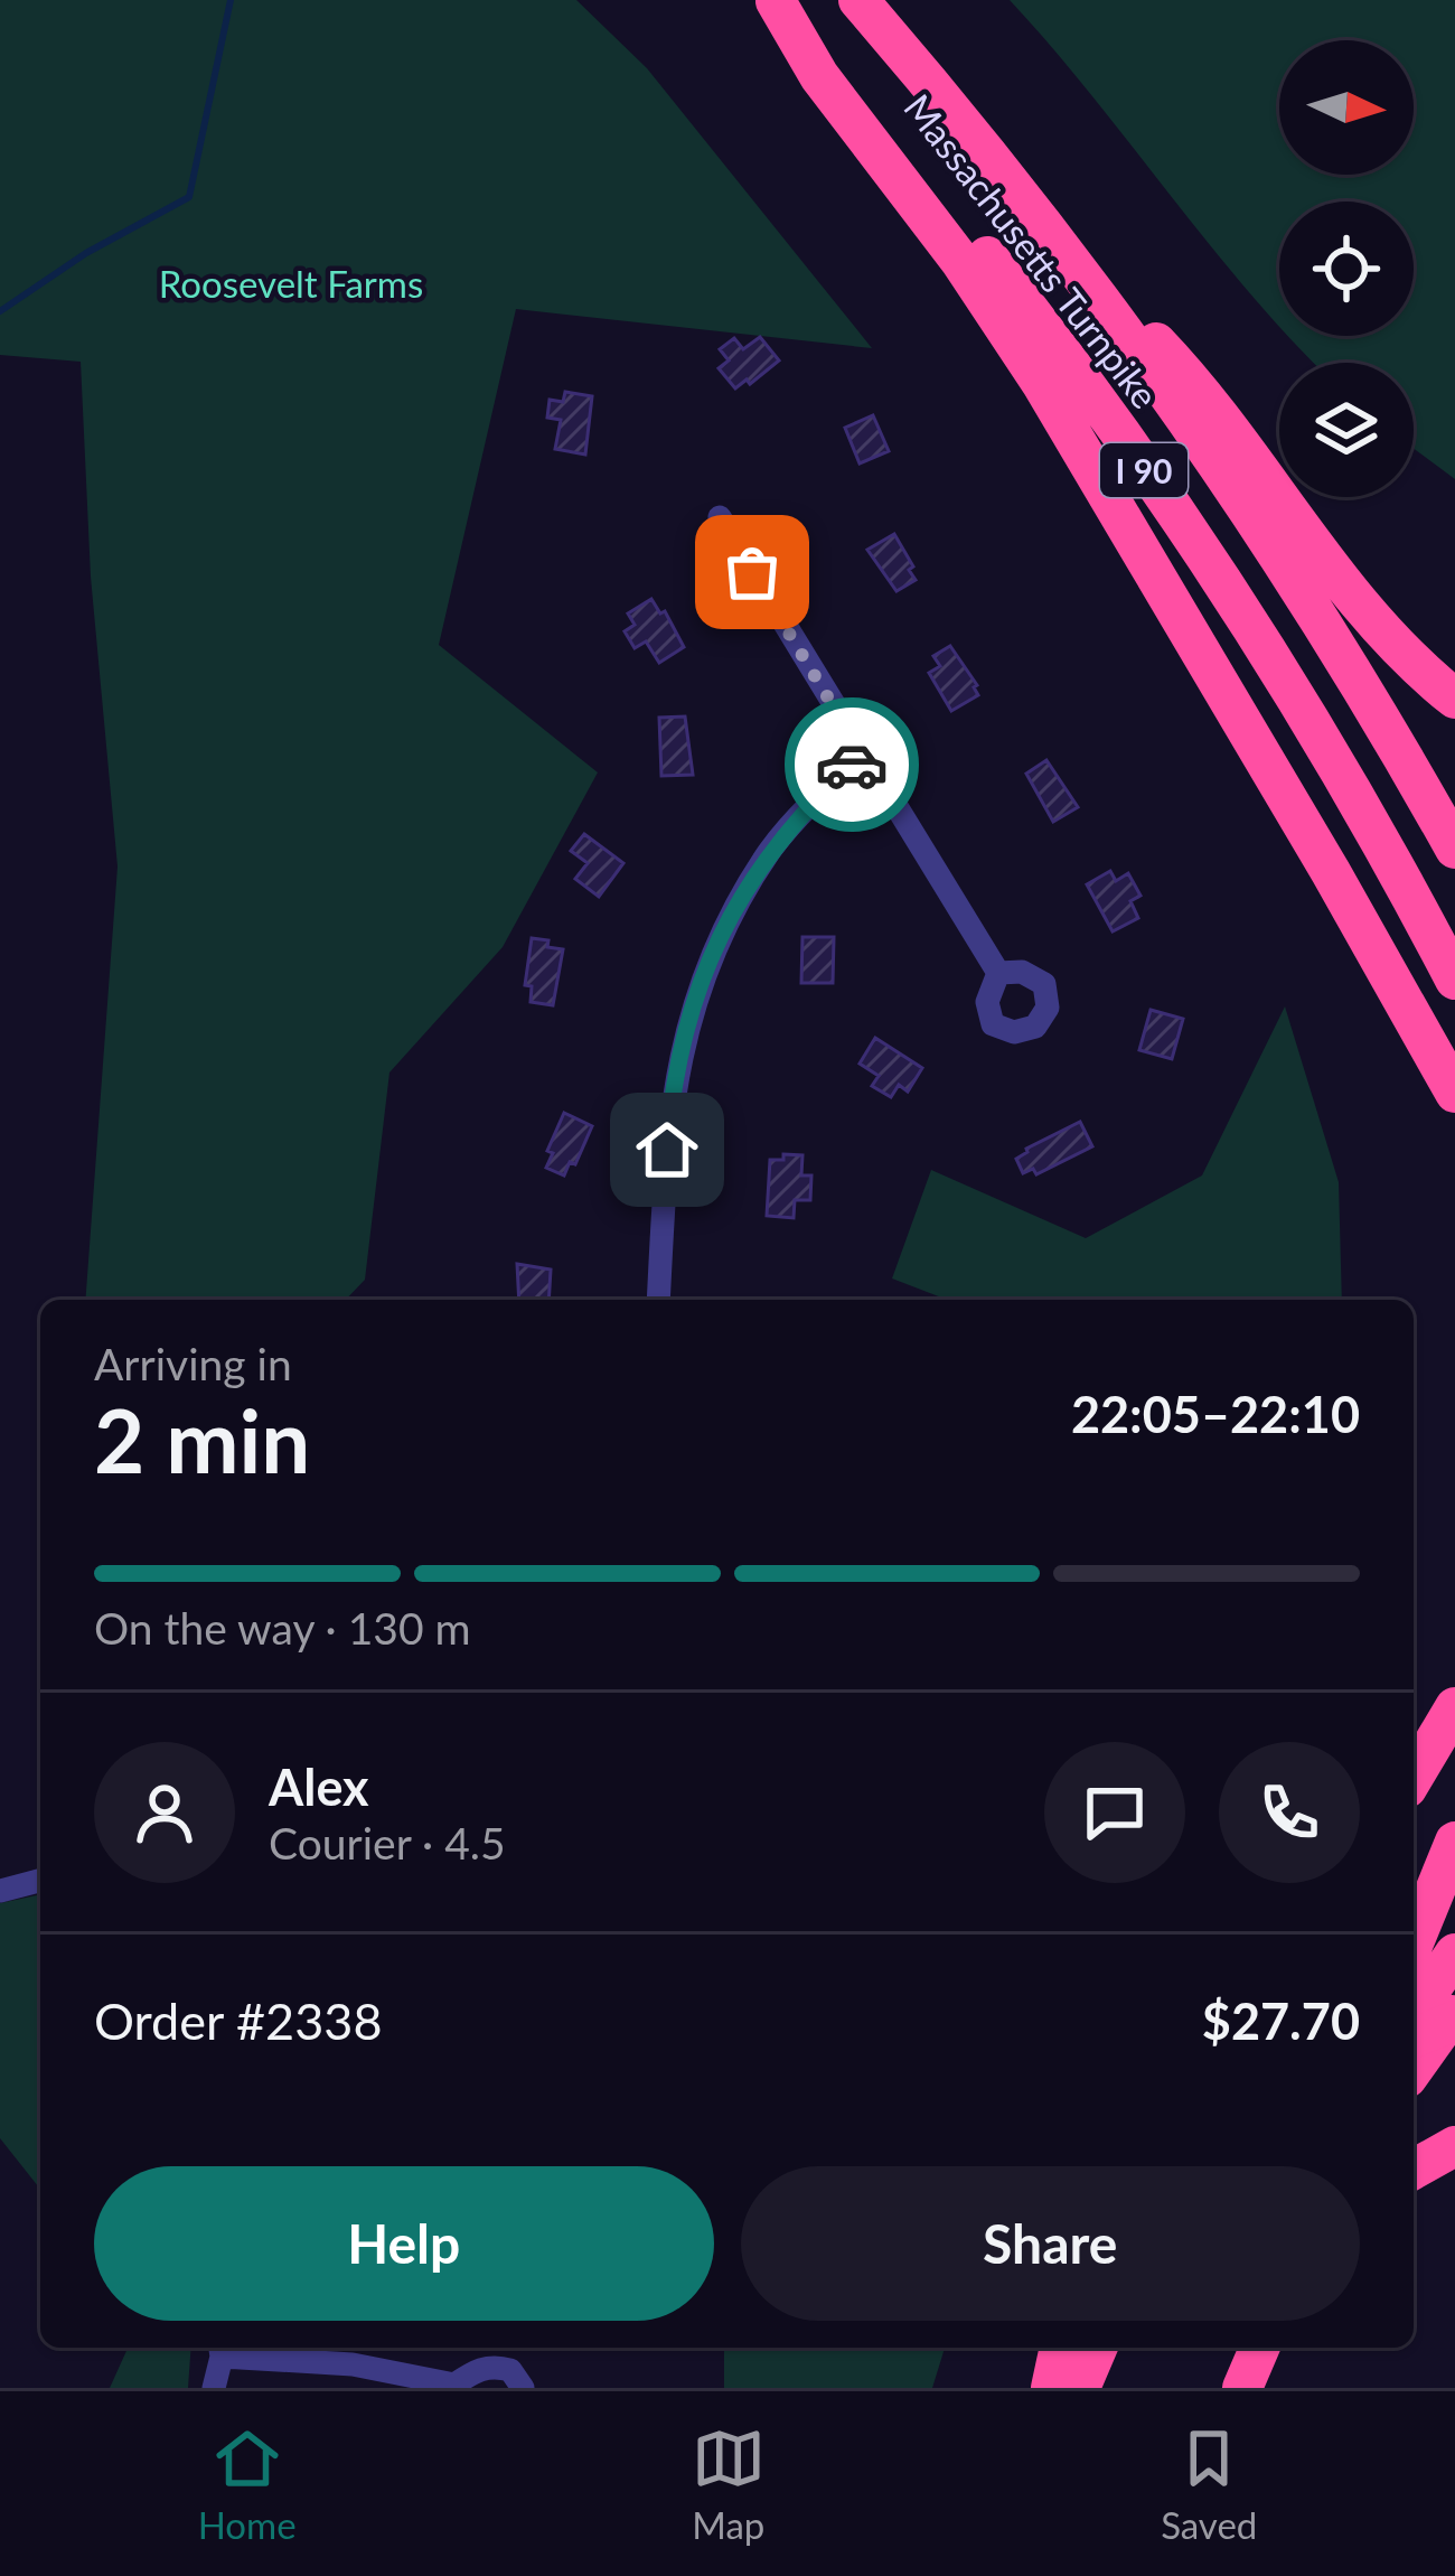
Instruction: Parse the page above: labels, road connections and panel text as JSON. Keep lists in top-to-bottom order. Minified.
{"streets":{"highway":["Massachusetts Turnpike","I 90"]},"parks":["Roosevelt Farms"],"north":"right","page":{"heading":["2 min","Arriving in","22:05–22:10"],"panel":["Alex","Courier · 4.5","Order #2338","$27.70"],"bar":"On the way · 130 m","buttons":["Help","Share"],"tabs":["Home","Map","Saved"]}}
